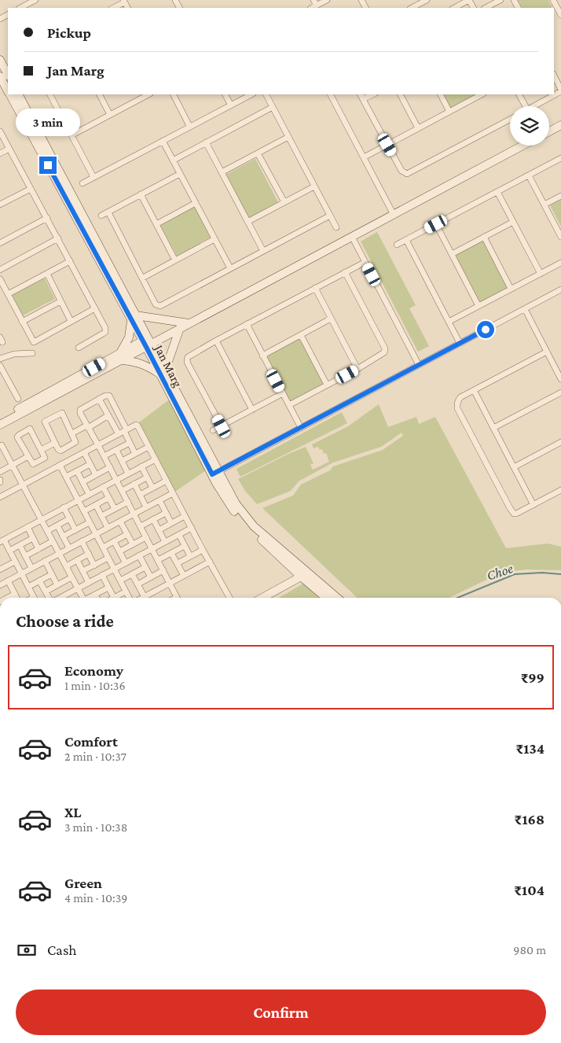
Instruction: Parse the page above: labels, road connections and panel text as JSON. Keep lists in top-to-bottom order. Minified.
{"streets":{"main road":["Jan Marg"]},"water":["Choe"],"page":{"banner":["Pickup","Jan Marg"],"bubble":"3 min","heading":"Choose a ride","list":[{"name":"Economy","note":"1 min · 10:36","value":"₹99"},{"name":"Comfort","note":"2 min · 10:37","value":"₹134"},{"name":"XL","note":"3 min · 10:38","value":"₹168"},{"name":"Green","note":"4 min · 10:39","value":"₹104"}],"pay":["Cash","980 m"],"buttons":"Confirm"}}
